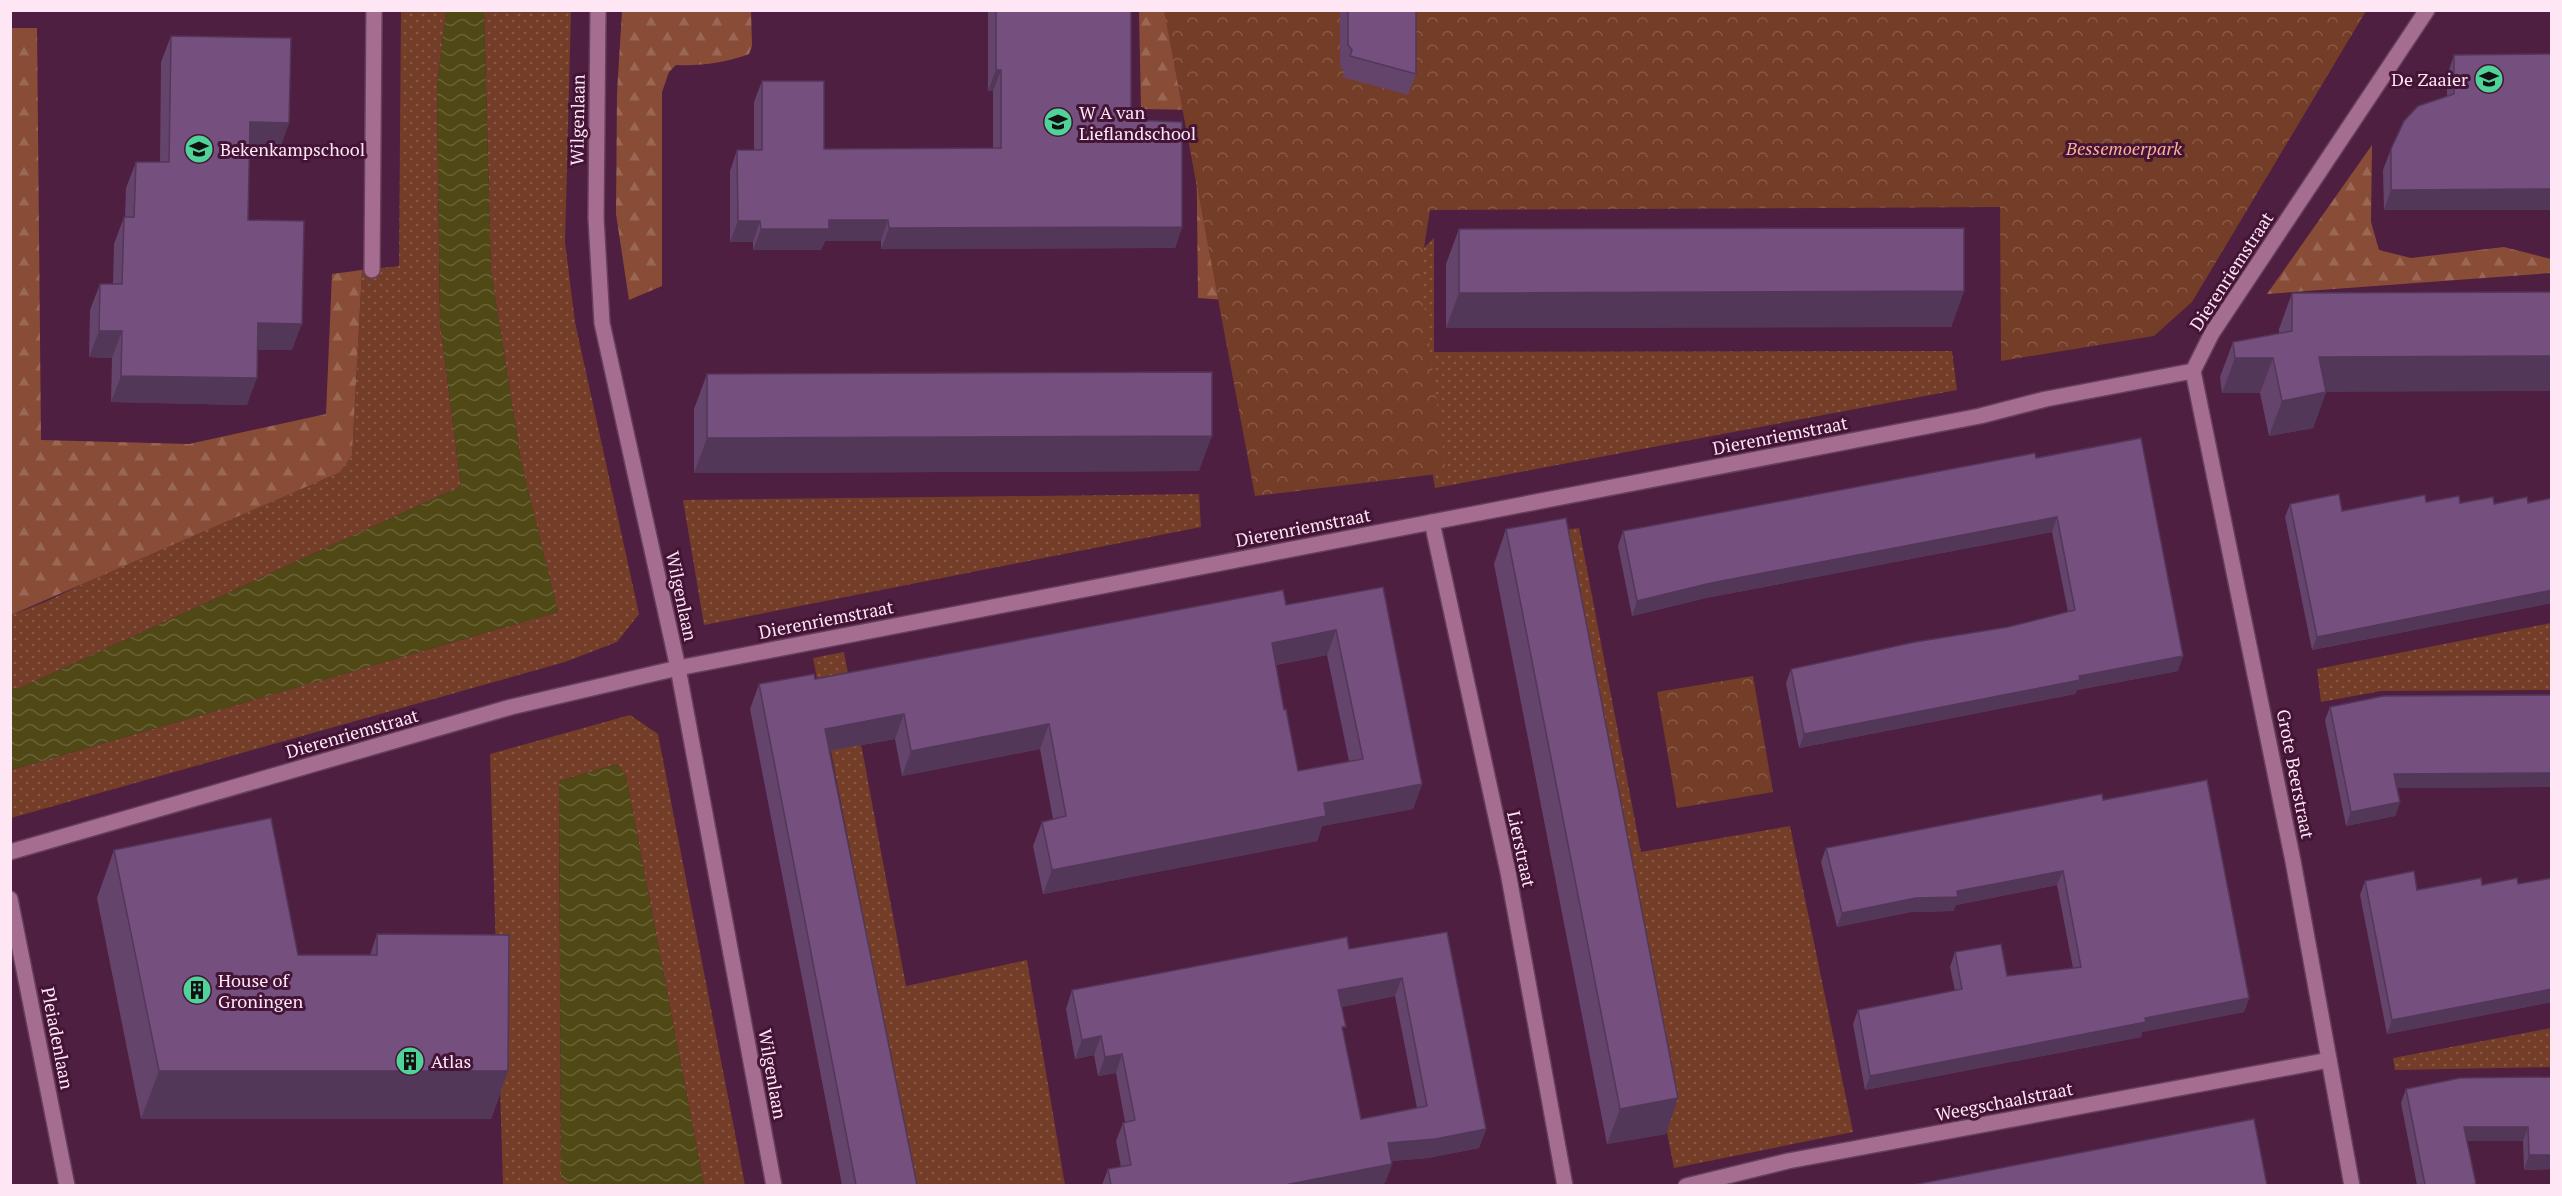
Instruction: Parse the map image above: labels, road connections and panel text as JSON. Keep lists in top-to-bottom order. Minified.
{"streets":{"street":["Wilgenlaan","Dierenriemstraat","Grote Beerstraat","Lierstraat","Pleiadenlaan","Weegschaalstraat"]},"crossings":[["Wilgenlaan","Dierenriemstraat"],["Dierenriemstraat","Grote Beerstraat"],["Dierenriemstraat","Lierstraat"],["Grote Beerstraat","Weegschaalstraat"]],"parks":["Bessemoerpark"],"places":{"school or university":["De Zaaier","W A van Lieflandschool","Bekenkampschool"],"building":["House of Groningen","Atlas"]}}
